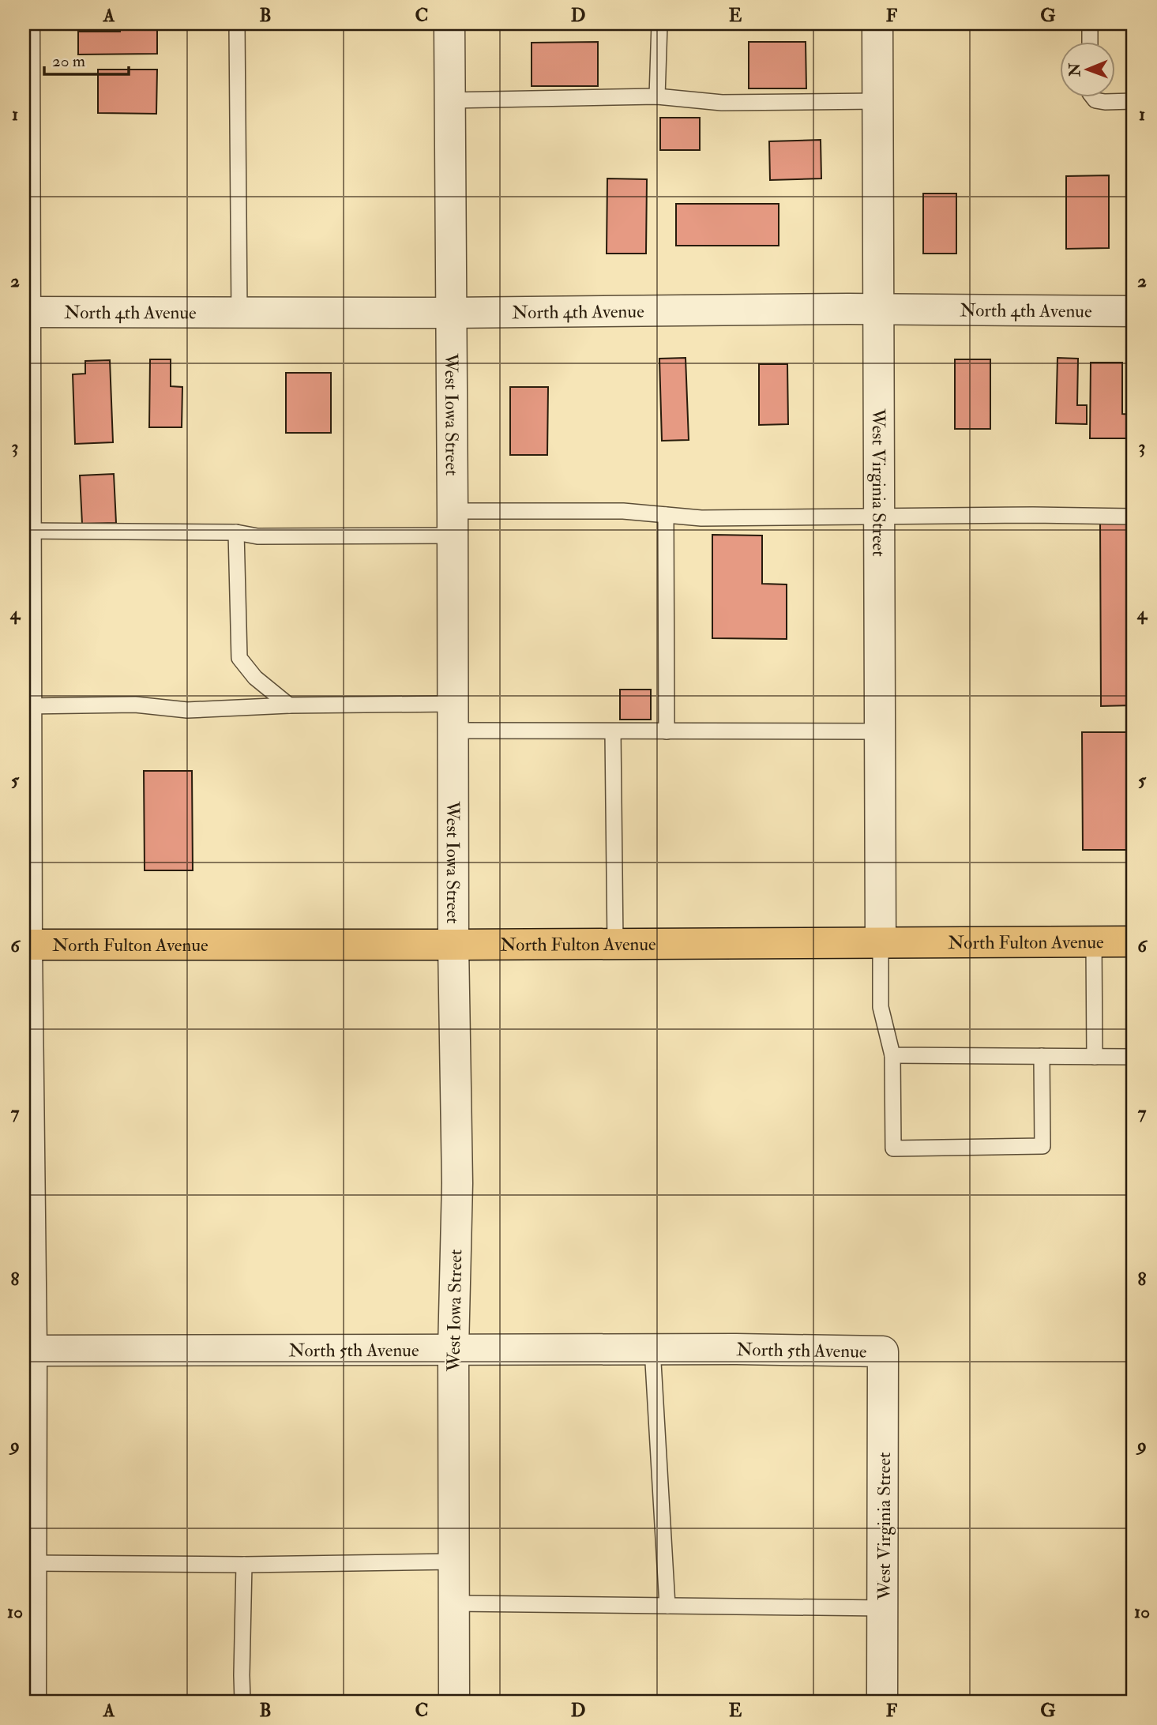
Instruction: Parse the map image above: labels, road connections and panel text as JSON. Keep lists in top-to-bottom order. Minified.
{"streets":{"main road":["North Fulton Avenue"],"street":["North 4th Avenue","West Iowa Street","West Virginia Street","North 5th Avenue"]},"crossings":[["North 4th Avenue","West Iowa Street"],["North 4th Avenue","West Virginia Street"],["West Iowa Street","North Fulton Avenue"],["West Iowa Street","North 5th Avenue"],["West Virginia Street","North Fulton Avenue"],["West Virginia Street","North 5th Avenue"]],"scale_bar":"20 m","north":"left","grid":{"columns":["A","B","C","D","E","F","G"],"rows":["1","2","3","4","5","6","7","8","9","10"]}}
